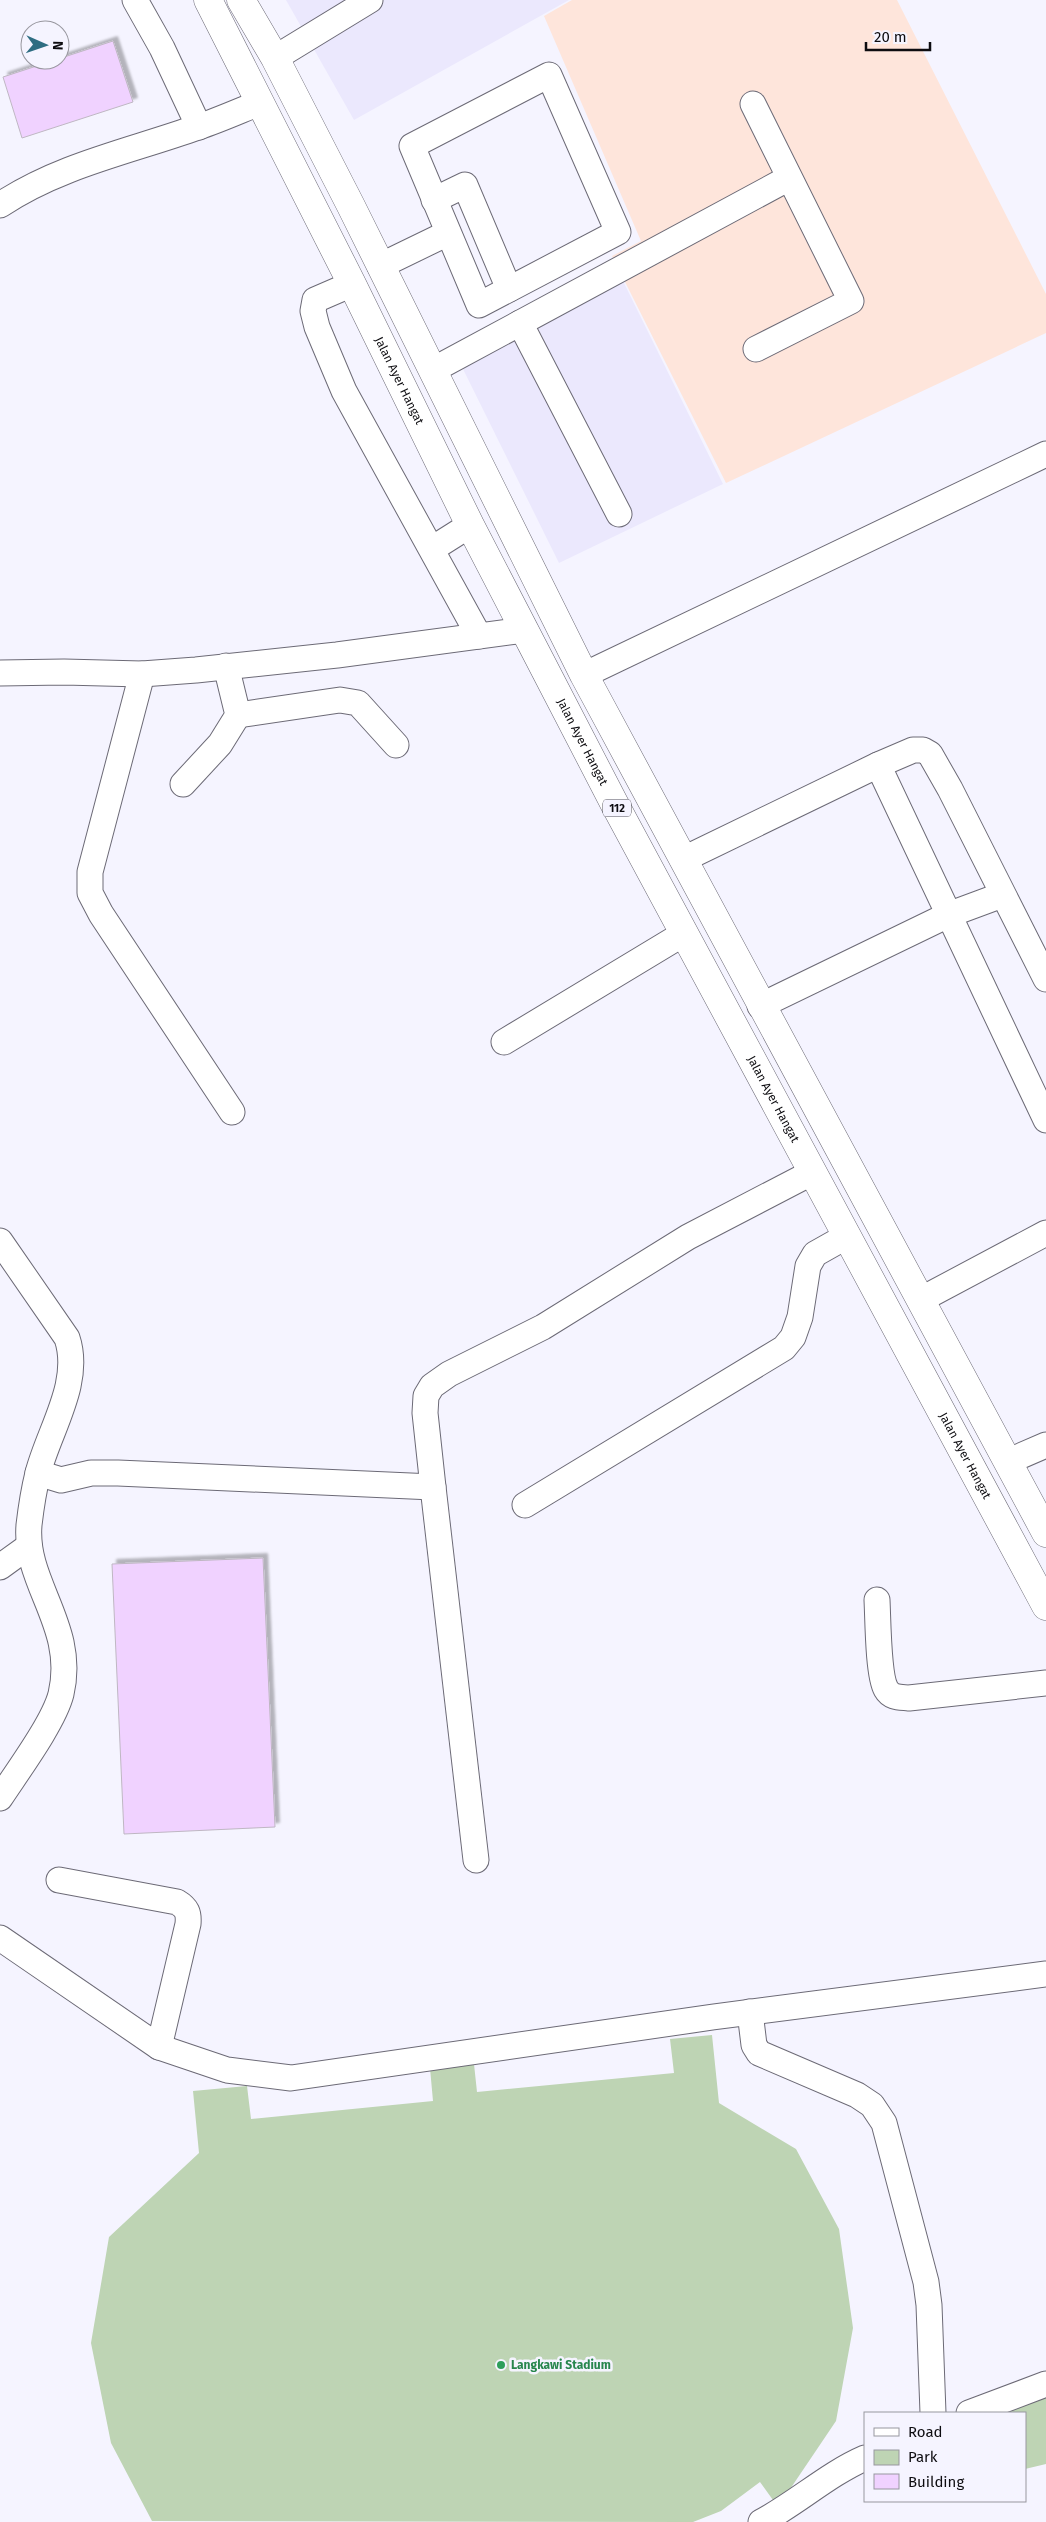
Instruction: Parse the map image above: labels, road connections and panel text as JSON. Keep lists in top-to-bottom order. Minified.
{"streets":{"main road":["Jalan Ayer Hangat","112"]},"places":["Langkawi Stadium"],"legend":["Road","Park","Building"],"scale_bar":"20 m","north":"right"}
